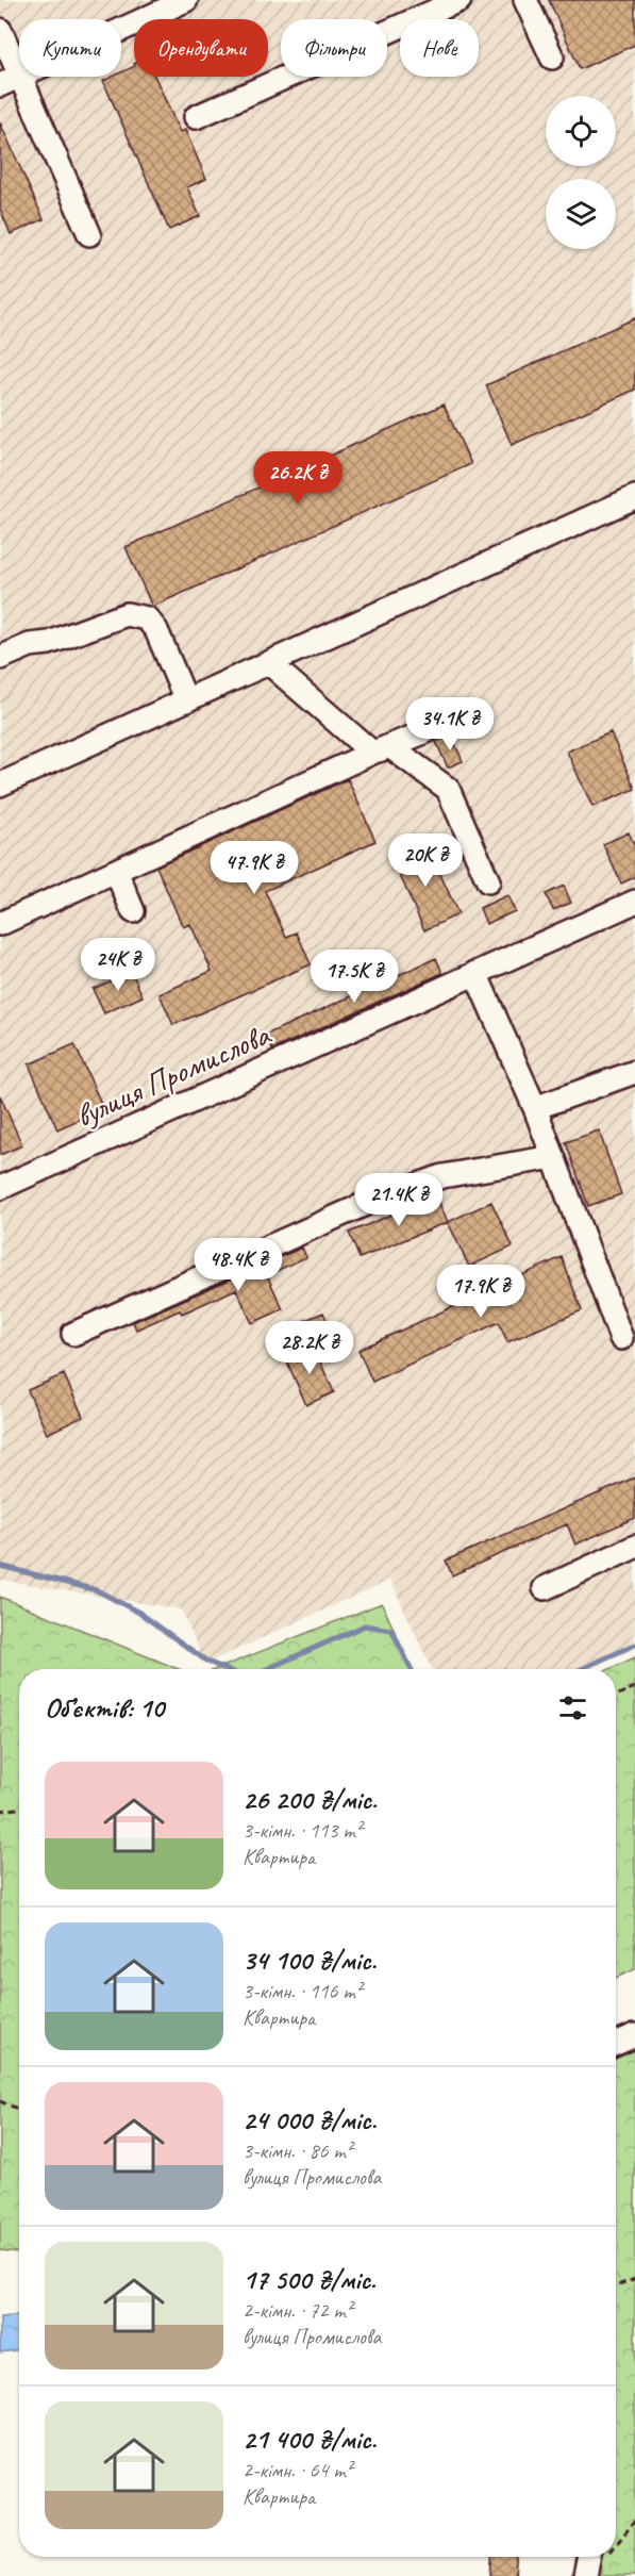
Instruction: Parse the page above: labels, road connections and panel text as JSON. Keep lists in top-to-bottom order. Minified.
{"streets":{"street":["вулиця Промислова"]},"page":{"chip":["Купити","Орендувати","Фільтри","Нове"],"price":["26.2K ₴","34.1K ₴","20K ₴","47.9K ₴","24K ₴","17.5K ₴","21.4K ₴","48.4K ₴","17.9K ₴","28.2K ₴"],"heading":"Об’єктів: 10","list":[{"name":"26 200 ₴/міс.","note":"3-кімн. · 113 m² · Квартира"},{"name":"34 100 ₴/міс.","note":"3-кімн. · 116 m² · Квартира"},{"name":"24 000 ₴/міс.","note":"3-кімн. · 86 m² · вулиця Промислова"},{"name":"17 500 ₴/міс.","note":"2-кімн. · 72 m² · вулиця Промислова"},{"name":"21 400 ₴/міс.","note":"2-кімн. · 64 m² · Квартира"}]}}
